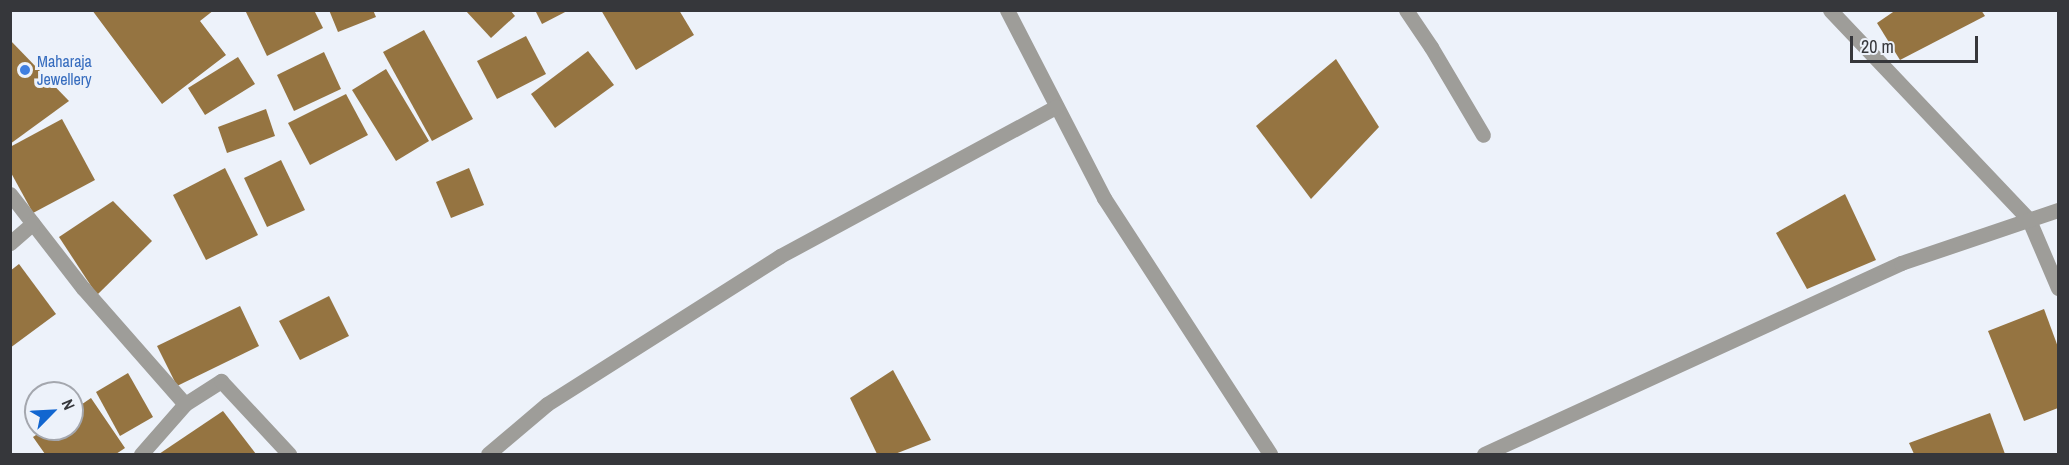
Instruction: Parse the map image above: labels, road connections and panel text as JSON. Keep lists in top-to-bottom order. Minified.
{"places":["Maharaja Jewellery"],"scale_bar":"20 m","north":"top right"}
